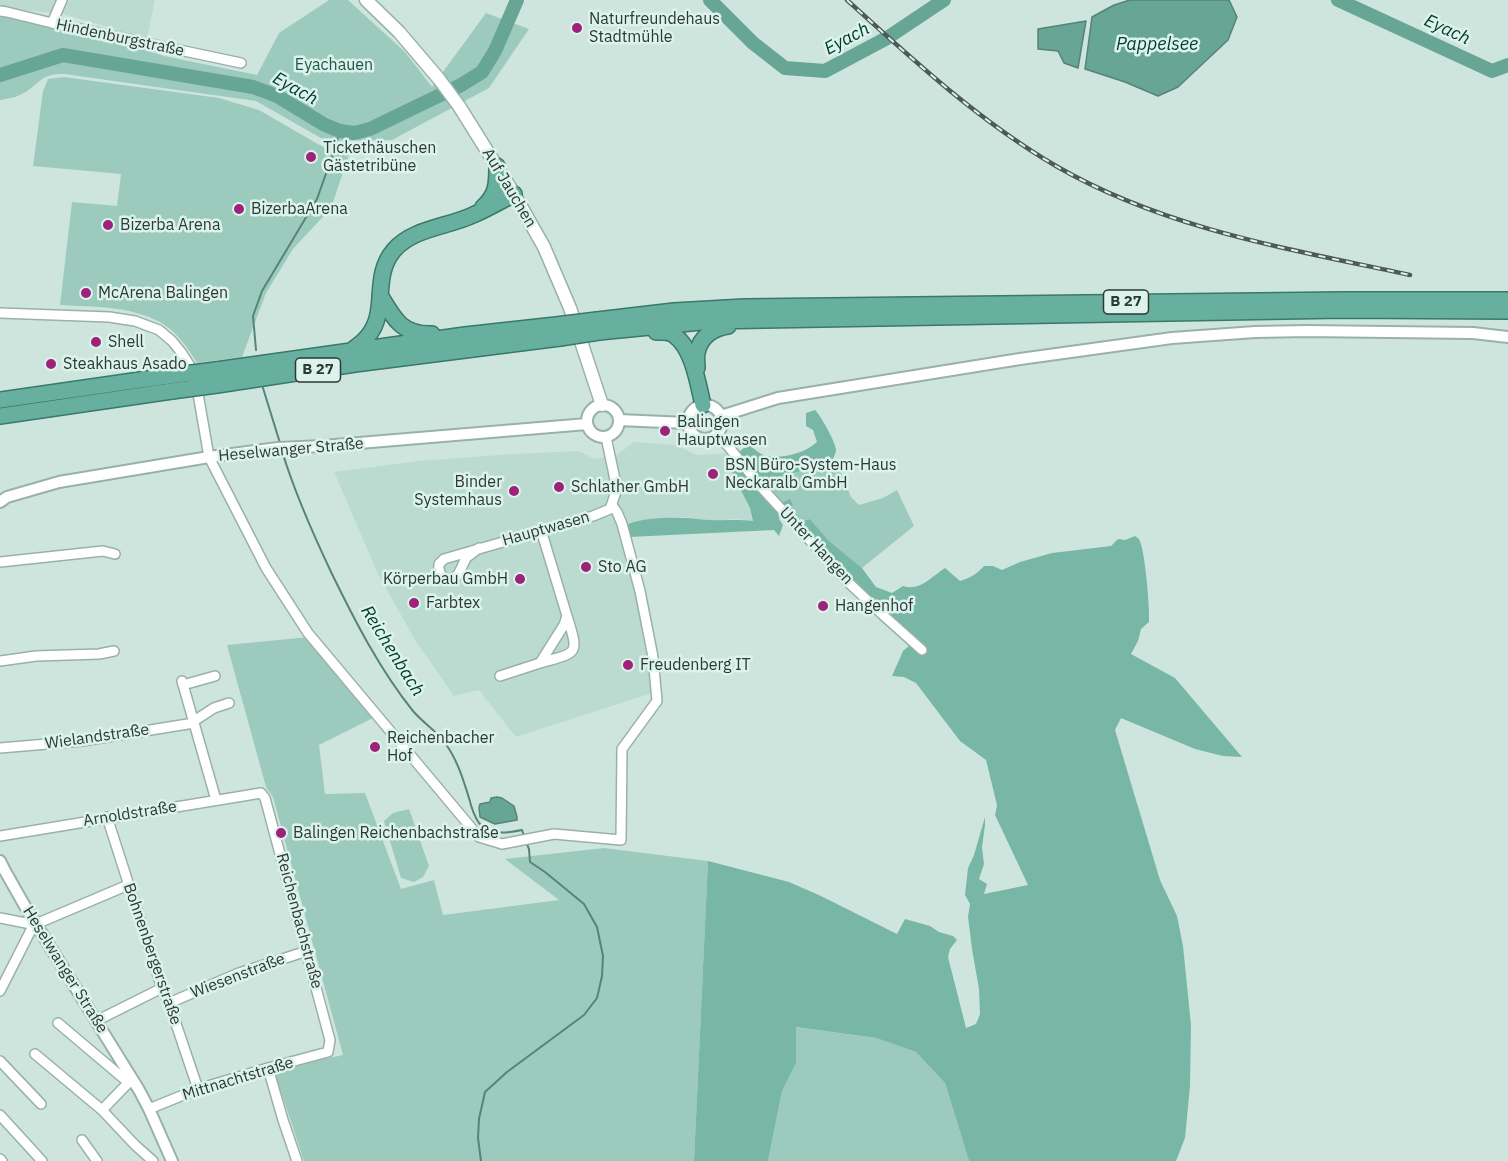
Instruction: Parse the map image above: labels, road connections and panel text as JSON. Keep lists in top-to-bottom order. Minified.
{"streets":{"highway":["B 27"],"main road":["Auf Jauchen"],"street":["Hindenburgstraße","Heselwanger Straße","Hauptwasen","Unter Hangen","Wielandstraße","Arnoldstraße","Reichenbachstraße","Bohnenbergerstraße","Wiesenstraße","Mittnachtstraße"]},"crossings":[["Auf Jauchen","Heselwanger Straße"],["Heselwanger Straße","Mittnachtstraße"],["Arnoldstraße","Reichenbachstraße"],["Arnoldstraße","Bohnenbergerstraße"],["Reichenbachstraße","Wiesenstraße"],["Reichenbachstraße","Mittnachtstraße"],["Bohnenbergerstraße","Wiesenstraße"],["Bohnenbergerstraße","Mittnachtstraße"]],"water":["Eyach","Pappelsee","Reichenbach"],"parks":["Eyachauen"],"places":["Naturfreundehaus Stadtmühle","Tickethäuschen Gästetribüne","BizerbaArena","Bizerba Arena","McArena Balingen","Shell","Steakhaus Asado","Balingen Hauptwasen","BSN Büro-System-Haus Neckaralb GmbH","Schlather GmbH","Binder Systemhaus","Sto AG","Körperbau GmbH","Farbtex","Hangenhof","Freudenberg IT","Reichenbacher Hof","Balingen Reichenbachstraße"]}
